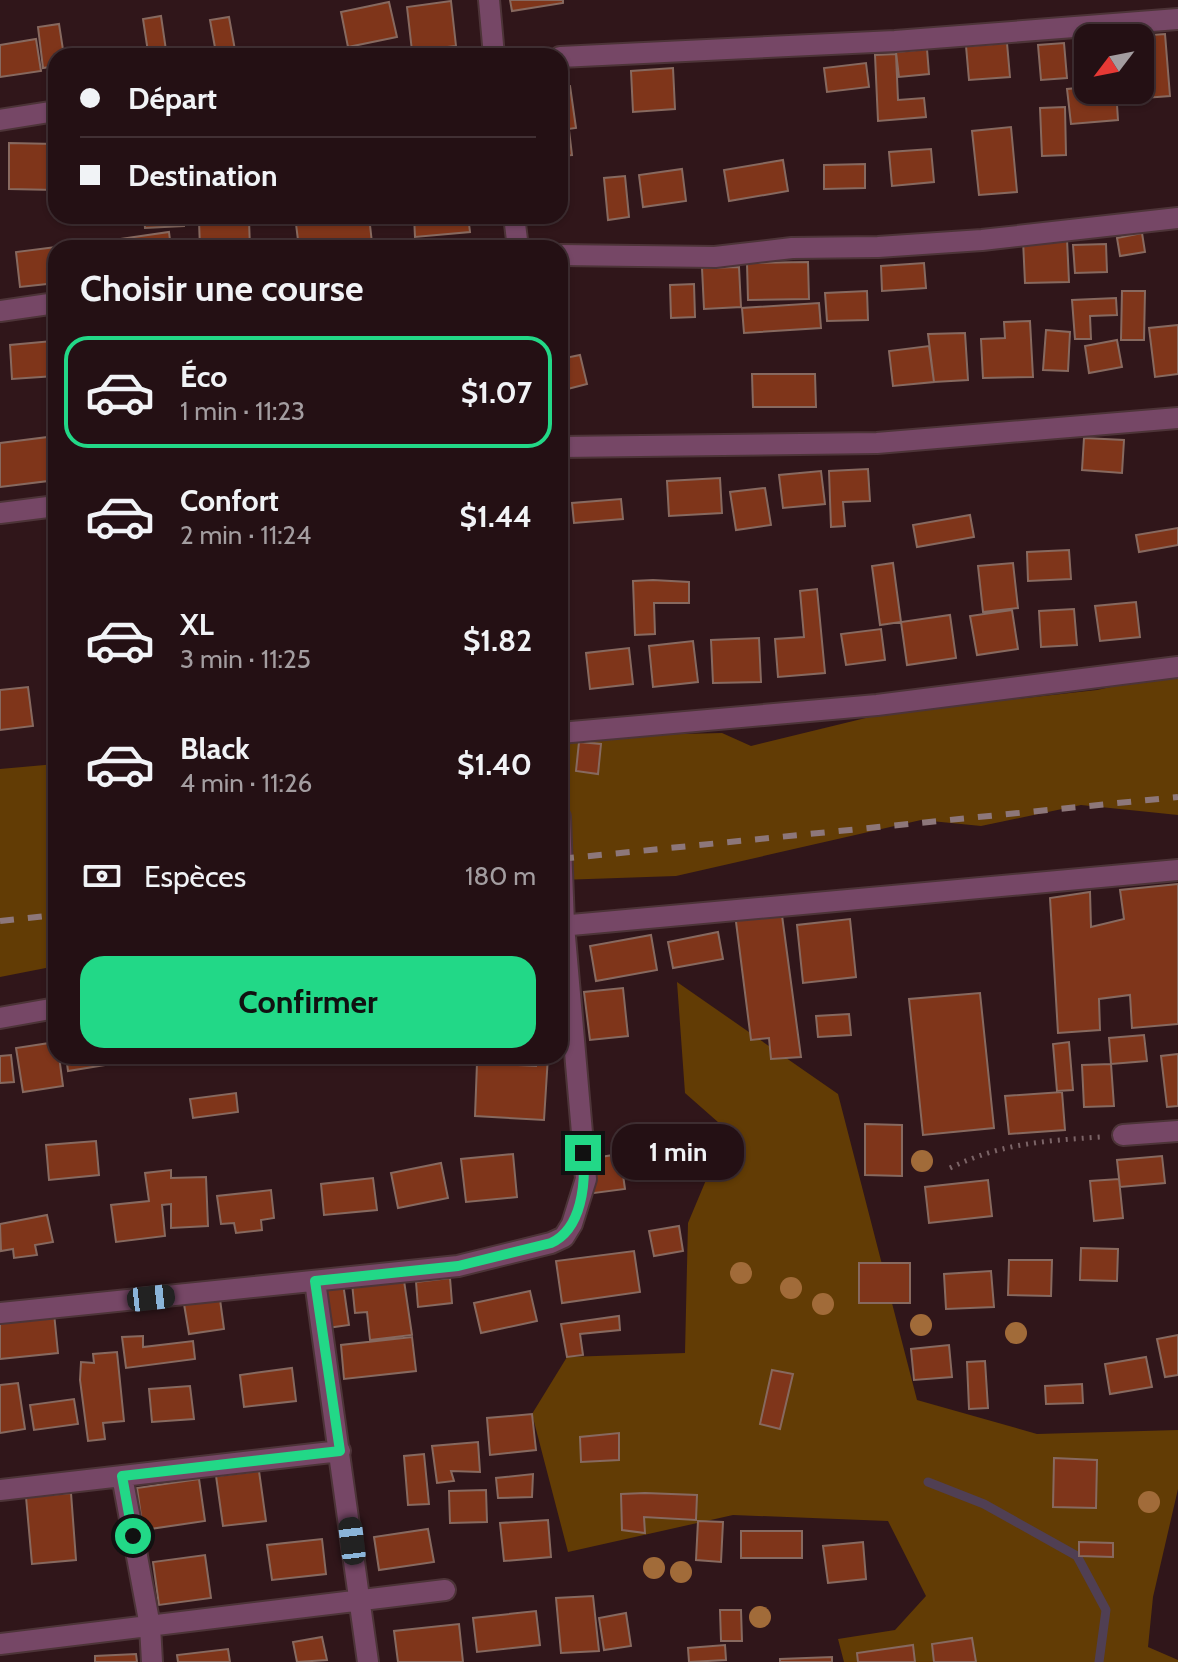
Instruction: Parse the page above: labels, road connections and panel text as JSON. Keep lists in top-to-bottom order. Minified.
{"north":"bottom left","page":{"banner":["Départ","Destination"],"heading":"Choisir une course","list":[{"name":"Éco","note":"1 min · 11:23","value":"$1.07"},{"name":"Confort","note":"2 min · 11:24","value":"$1.44"},{"name":"XL","note":"3 min · 11:25","value":"$1.82"},{"name":"Black","note":"4 min · 11:26","value":"$1.40"}],"pay":["Espèces","180 m"],"buttons":"Confirmer","bubble":"1 min"}}
